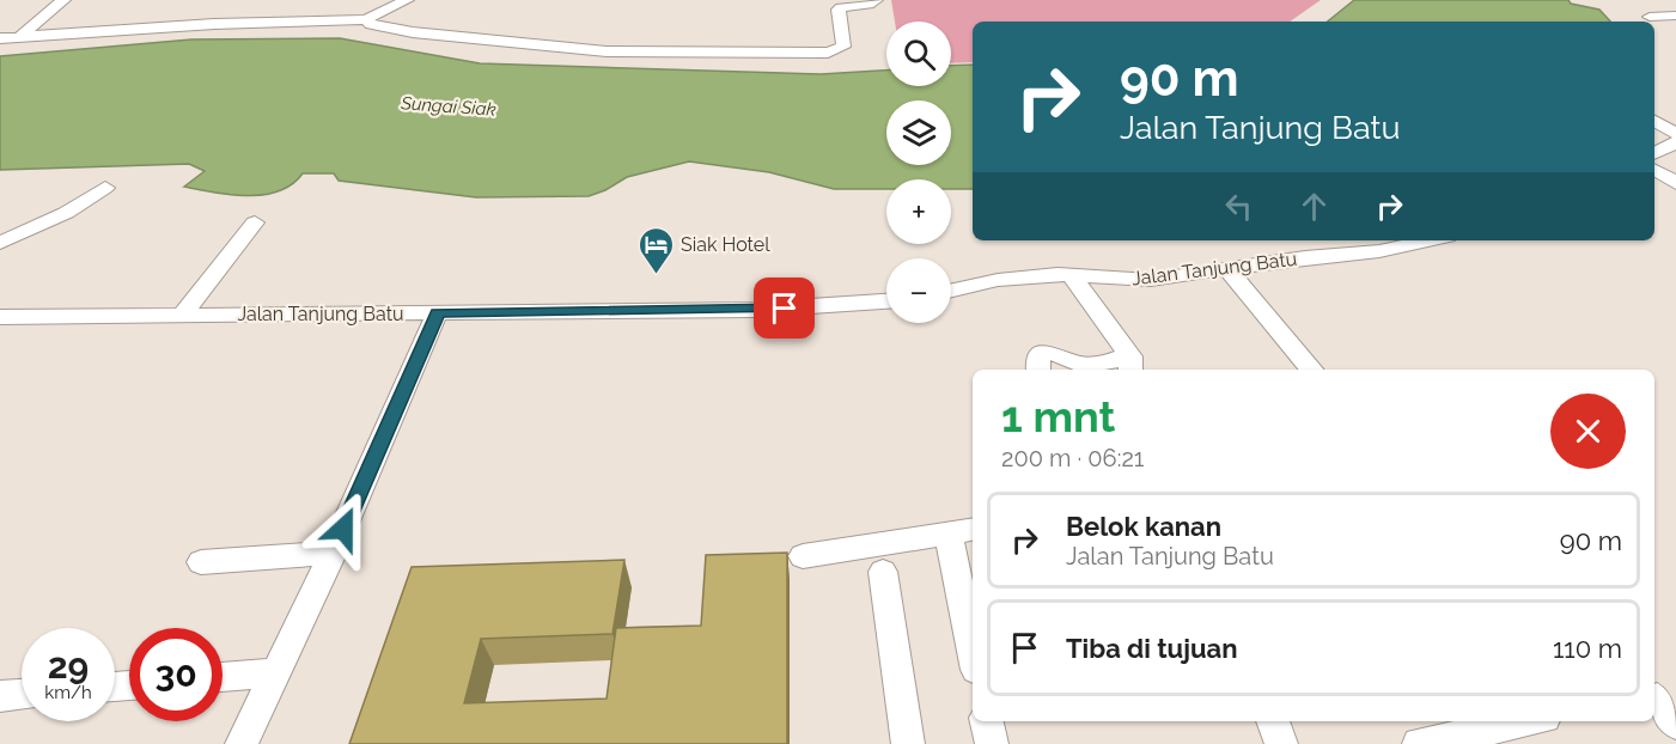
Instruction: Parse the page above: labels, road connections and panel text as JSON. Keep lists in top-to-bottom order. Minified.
{"streets":{"street":["Jalan Tanjung Batu"]},"water":["Sungai Siak"],"places":{"hotel":["Siak Hotel"]},"page":{"map_buttons":["+","−"],"turn":["90 m","Jalan Tanjung Batu"],"heading":["1 mnt","200 m · 06:21"],"list":[{"name":"Belok kanan","note":"Jalan Tanjung Batu","value":"90 m"},{"name":"Tiba di tujuan","value":"110 m"}],"speed":"29 km/h","limit":"30"}}
